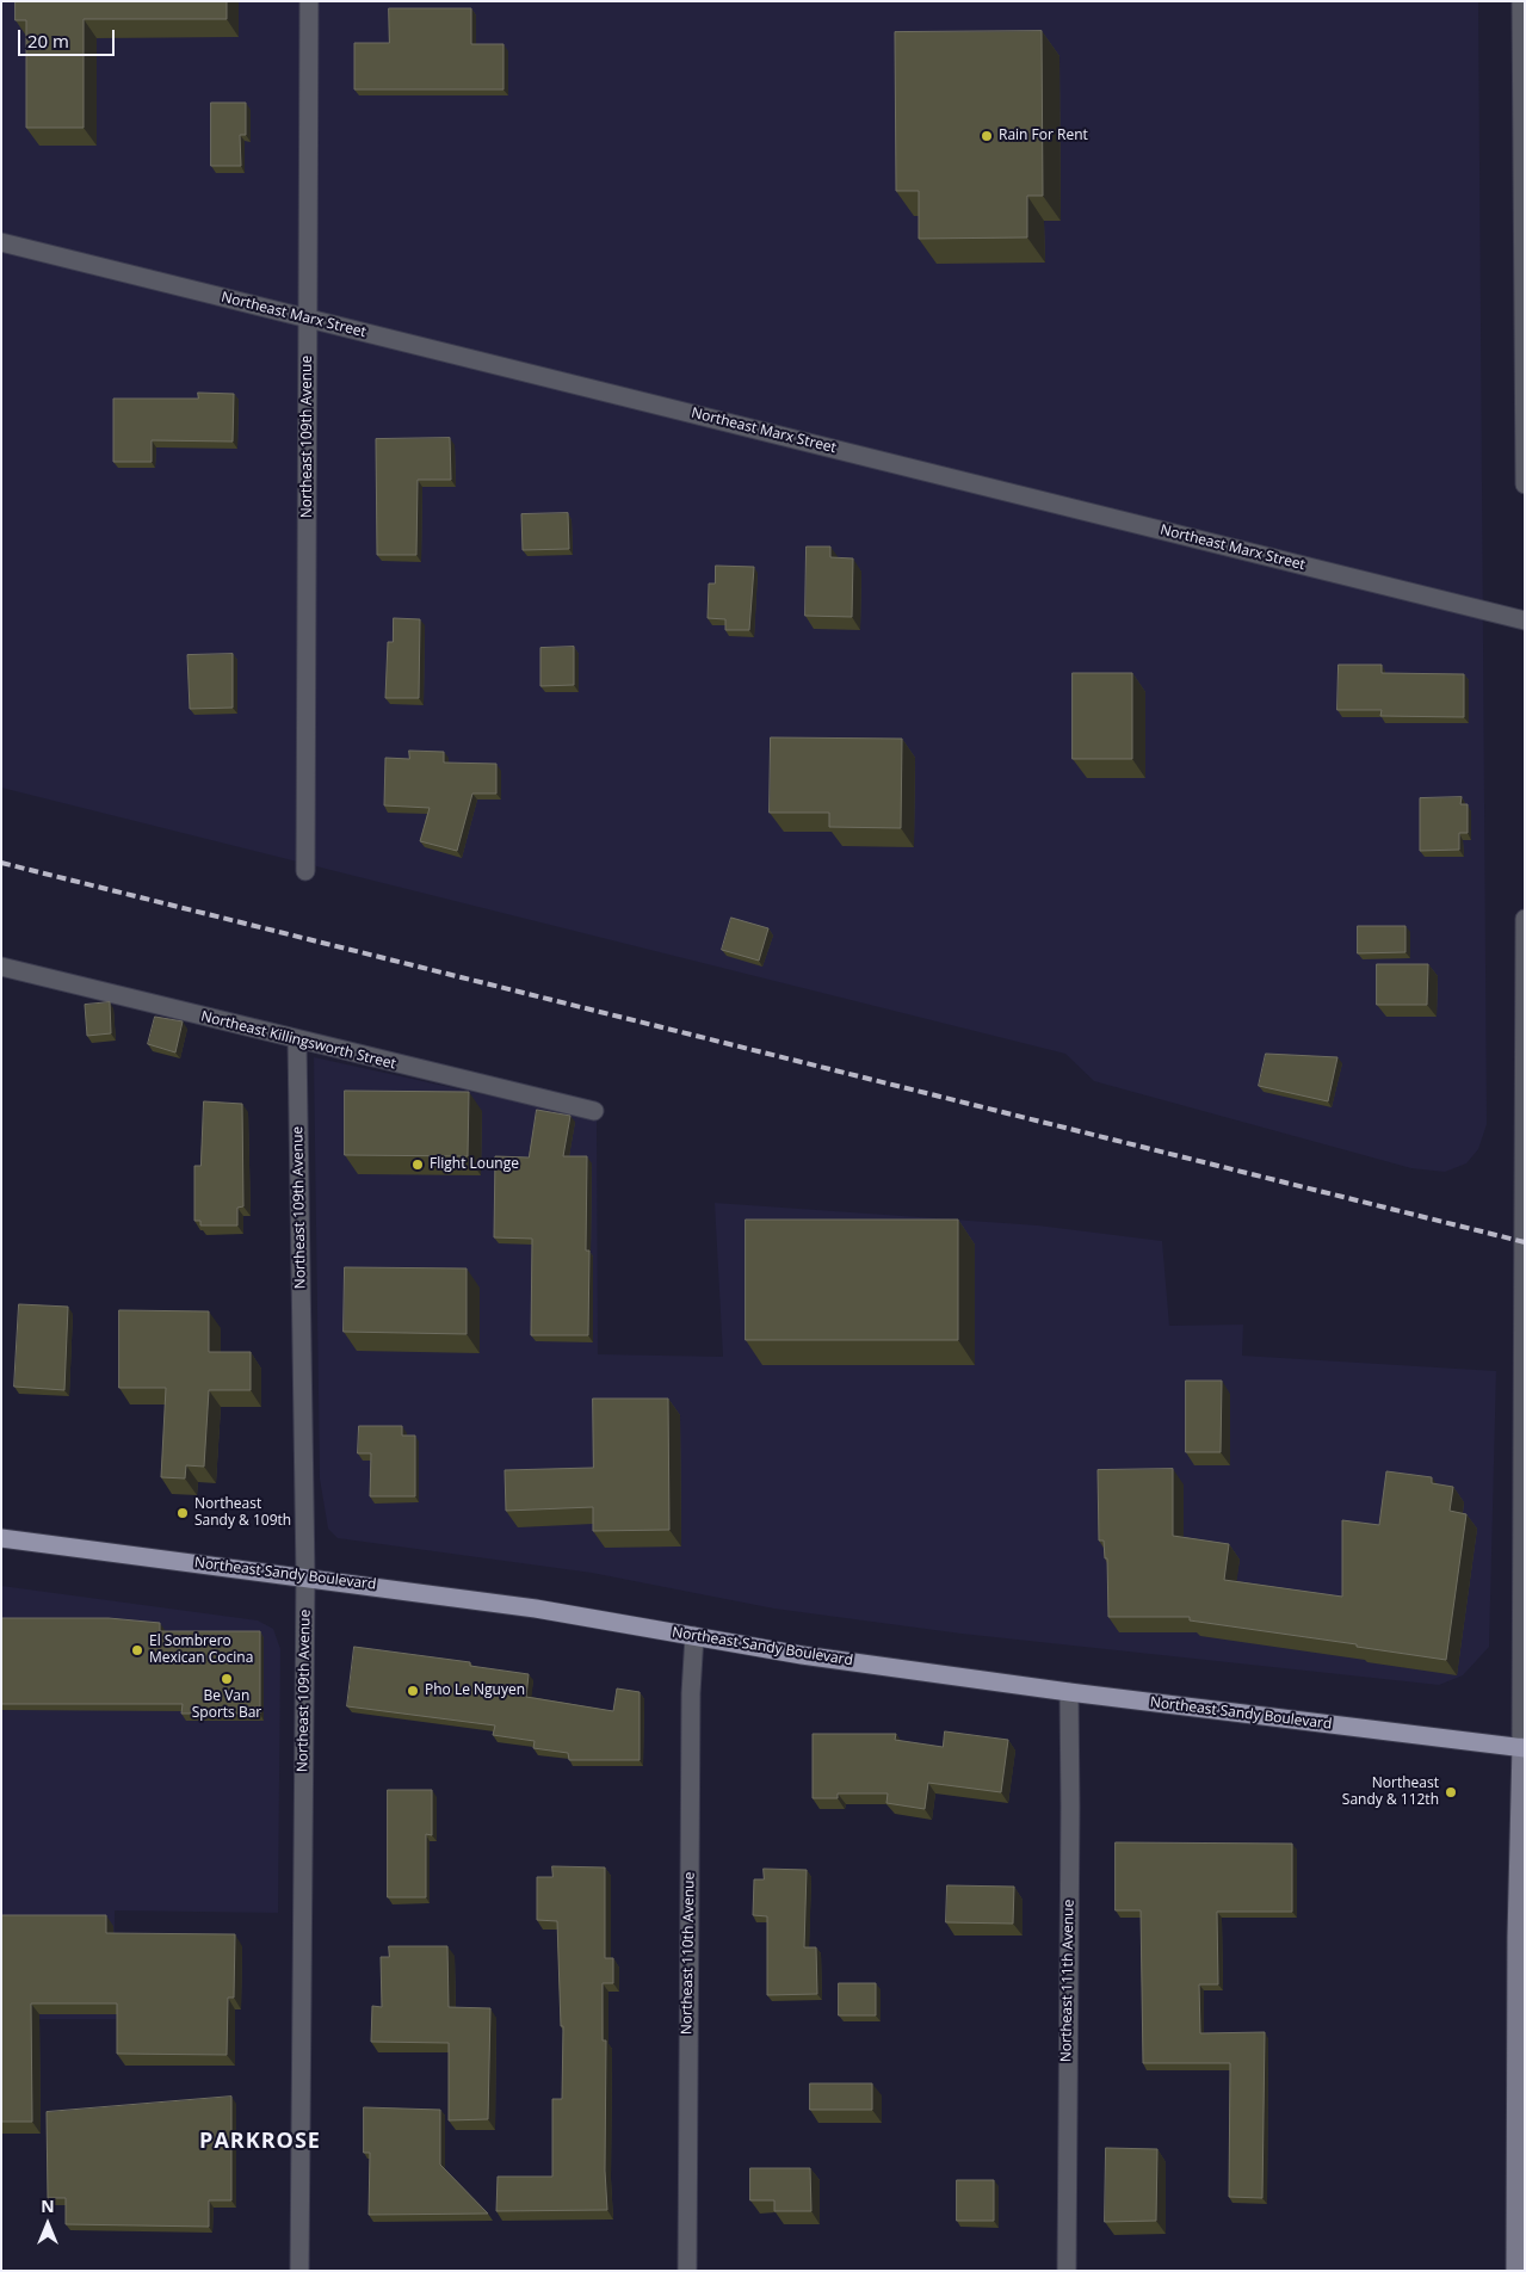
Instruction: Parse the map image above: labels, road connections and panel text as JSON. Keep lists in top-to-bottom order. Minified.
{"streets":{"main road":["Northeast Sandy Boulevard"],"street":["Northeast Marx Street","Northeast 109th Avenue","Northeast Killingsworth Street","Northeast 110th Avenue","Northeast 111th Avenue"]},"crossings":[["Northeast Marx Street","Northeast 109th Avenue"],["Northeast 109th Avenue","Northeast Killingsworth Street"],["Northeast 109th Avenue","Northeast Sandy Boulevard"],["Northeast Sandy Boulevard","Northeast 110th Avenue"],["Northeast Sandy Boulevard","Northeast 111th Avenue"]],"districts":["PARKROSE"],"places":["Rain For Rent","Flight Lounge","Northeast Sandy & 109th","El Sombrero Mexican Cocina","Be Van Sports Bar","Pho Le Nguyen","Northeast Sandy & 112th"],"scale_bar":"20 m","north":"top"}
